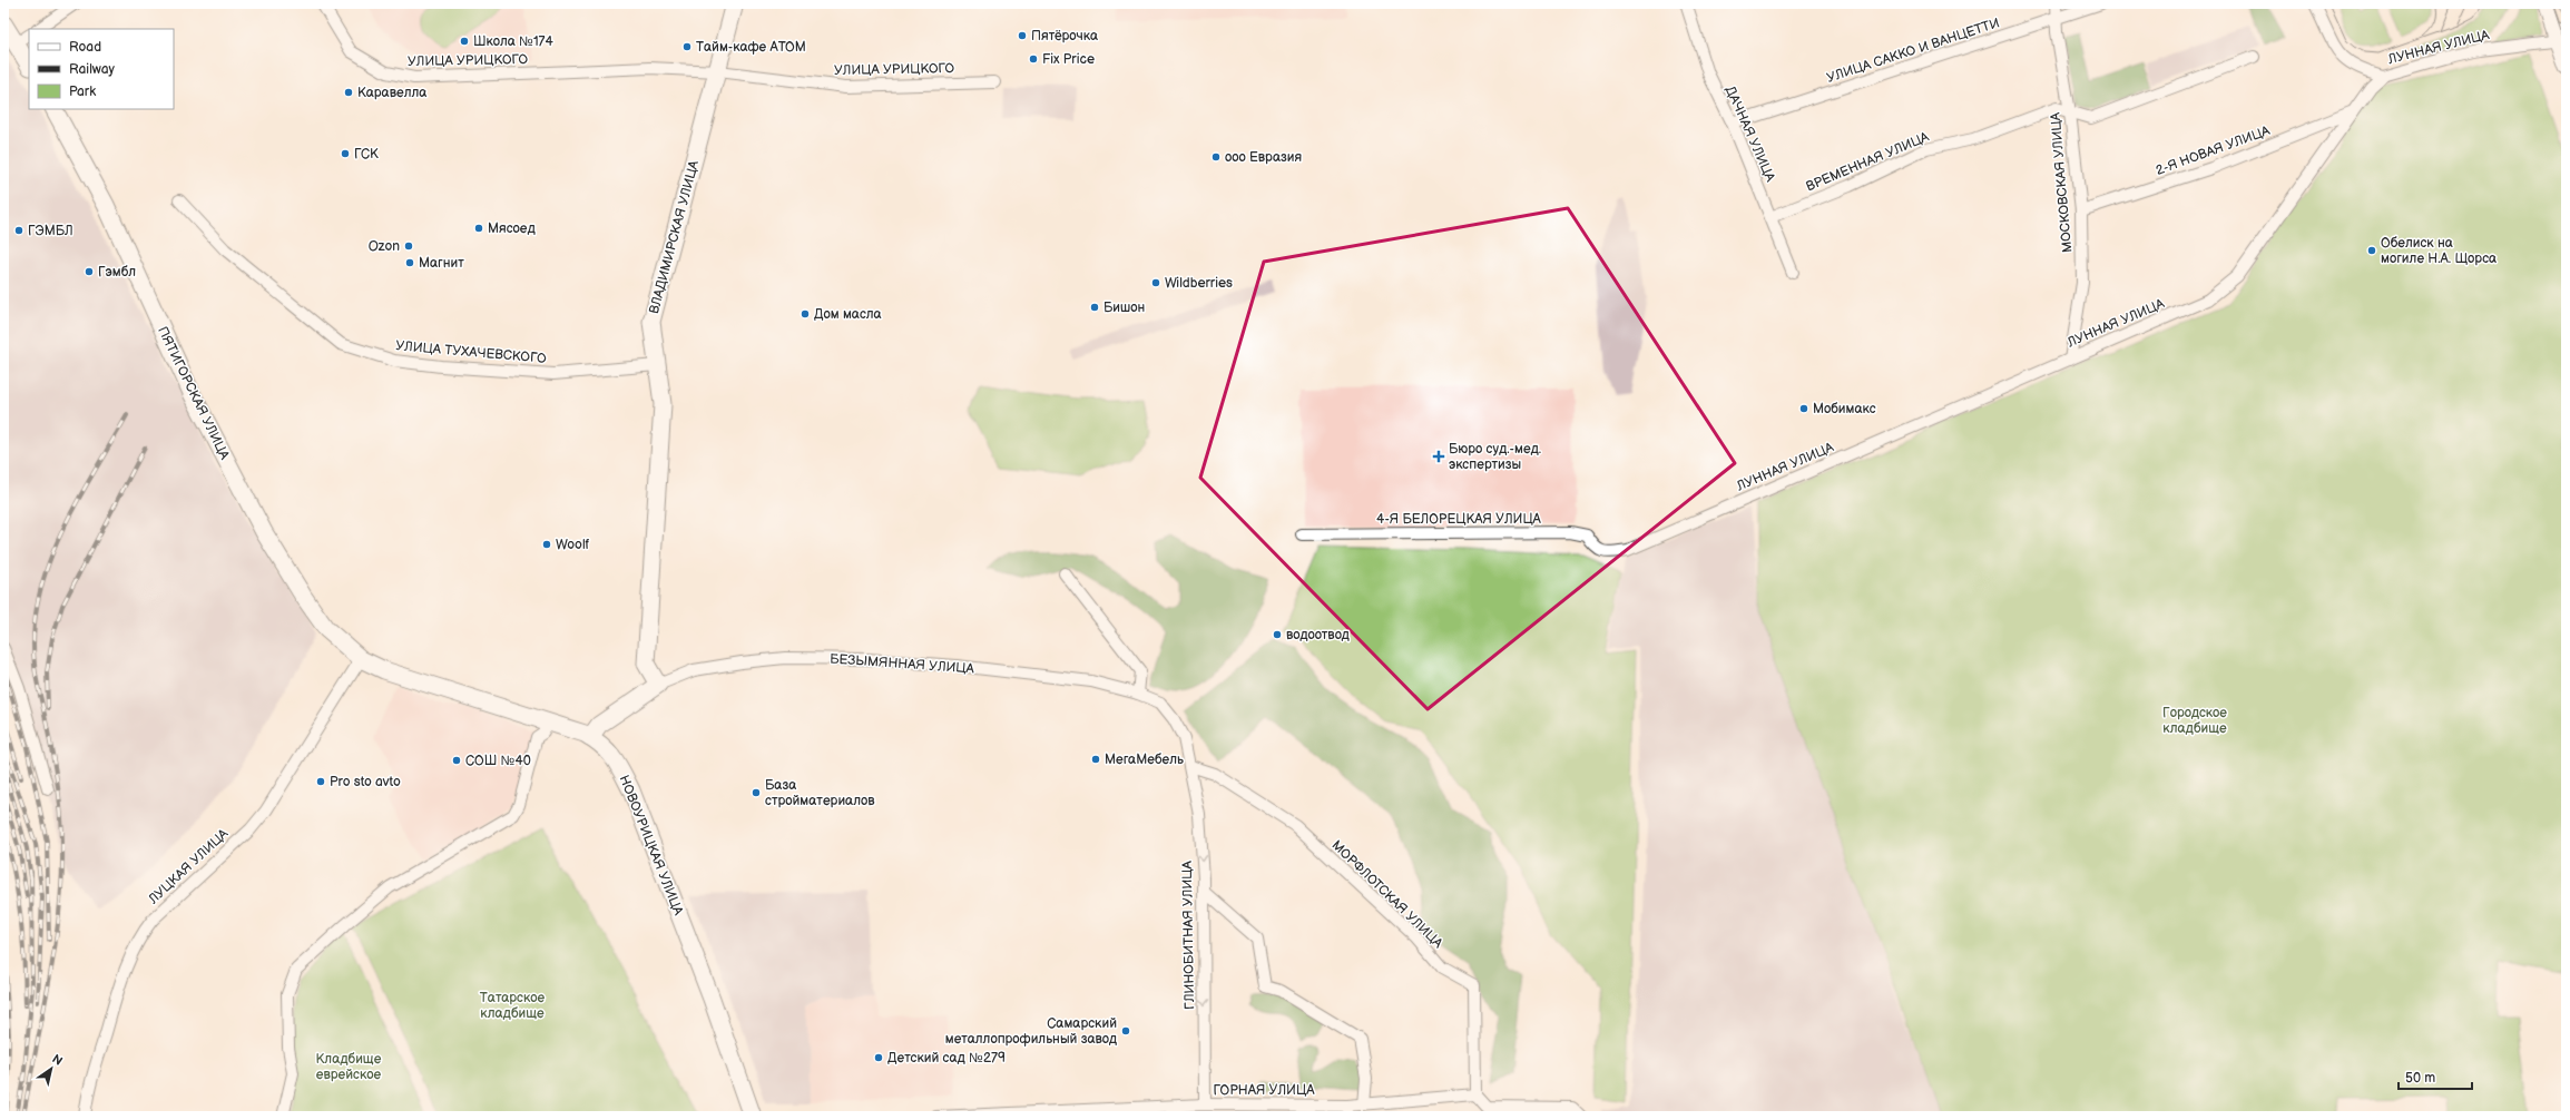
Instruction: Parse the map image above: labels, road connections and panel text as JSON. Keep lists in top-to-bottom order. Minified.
{"streets":{"main road":["ВЛАДИМИРСКАЯ УЛИЦА","ПЯТИГОРСКАЯ УЛИЦА","БЕЗЫМЯННАЯ УЛИЦА","НОВОУРИЦКАЯ УЛИЦА"],"street":["ЛУННАЯ УЛИЦА","УЛИЦА САККО И ВАНЦЕТТИ","УЛИЦА УРИЦКОГО","ДАЧНАЯ УЛИЦА","2-Я НОВАЯ УЛИЦА","ВРЕМЕННАЯ УЛИЦА","МОСКОВСКАЯ УЛИЦА","УЛИЦА ТУХАЧЕВСКОГО","4-Я БЕЛОРЕЦКАЯ УЛИЦА","ЛУЦКАЯ УЛИЦА","МОРФЛОТСКАЯ УЛИЦА","ГЛИНОБИТНАЯ УЛИЦА","ГОРНАЯ УЛИЦА"]},"crossings":[["ЛУННАЯ УЛИЦА","2-Я НОВАЯ УЛИЦА"],["ЛУННАЯ УЛИЦА","МОСКОВСКАЯ УЛИЦА"],["ЛУННАЯ УЛИЦА","4-Я БЕЛОРЕЦКАЯ УЛИЦА"],["УЛИЦА САККО И ВАНЦЕТТИ","ДАЧНАЯ УЛИЦА"],["УЛИЦА САККО И ВАНЦЕТТИ","МОСКОВСКАЯ УЛИЦА"],["УЛИЦА УРИЦКОГО","ВЛАДИМИРСКАЯ УЛИЦА"],["ДАЧНАЯ УЛИЦА","ВРЕМЕННАЯ УЛИЦА"],["2-Я НОВАЯ УЛИЦА","МОСКОВСКАЯ УЛИЦА"],["ВРЕМЕННАЯ УЛИЦА","МОСКОВСКАЯ УЛИЦА"],["ВЛАДИМИРСКАЯ УЛИЦА","УЛИЦА ТУХАЧЕВСКОГО"],["ВЛАДИМИРСКАЯ УЛИЦА","БЕЗЫМЯННАЯ УЛИЦА"],["ПЯТИГОРСКАЯ УЛИЦА","НОВОУРИЦКАЯ УЛИЦА"],["ПЯТИГОРСКАЯ УЛИЦА","ЛУЦКАЯ УЛИЦА"],["БЕЗЫМЯННАЯ УЛИЦА","НОВОУРИЦКАЯ УЛИЦА"],["БЕЗЫМЯННАЯ УЛИЦА","МОРФЛОТСКАЯ УЛИЦА"],["БЕЗЫМЯННАЯ УЛИЦА","ГЛИНОБИТНАЯ УЛИЦА"],["НОВОУРИЦКАЯ УЛИЦА","ЛУЦКАЯ УЛИЦА"],["МОРФЛОТСКАЯ УЛИЦА","ГЛИНОБИТНАЯ УЛИЦА"],["МОРФЛОТСКАЯ УЛИЦА","ГОРНАЯ УЛИЦА"],["ГЛИНОБИТНАЯ УЛИЦА","ГОРНАЯ УЛИЦА"]],"one_way":["ГЛИНОБИТНАЯ УЛИЦА"],"parks":["Городское кладбище","Татарское кладбище","Кладбище еврейское"],"places":{"other":["Пятёрочка","Школа №174","Тайм-кафе АТОМ","Fix Price","Каравелла","ГСК","ооо Евразия","Мясоед","ГЭМБЛ","Ozon","Обелиск на могиле Н.А. Щорса","Магнит","Гэмбл","Wildberries","Бишон","Дом масла","Мобимакс","Woolf","водоотвод","МегаМебель","СОШ №40","Pro sto avto","База стройматериалов","Самарский металлопрофильный завод","Детский сад №279"],"health":["Бюро суд.-мед. экспертизы"]},"legend":["Road","Railway","Park"],"scale_bar":"50 m","north":"top right"}
